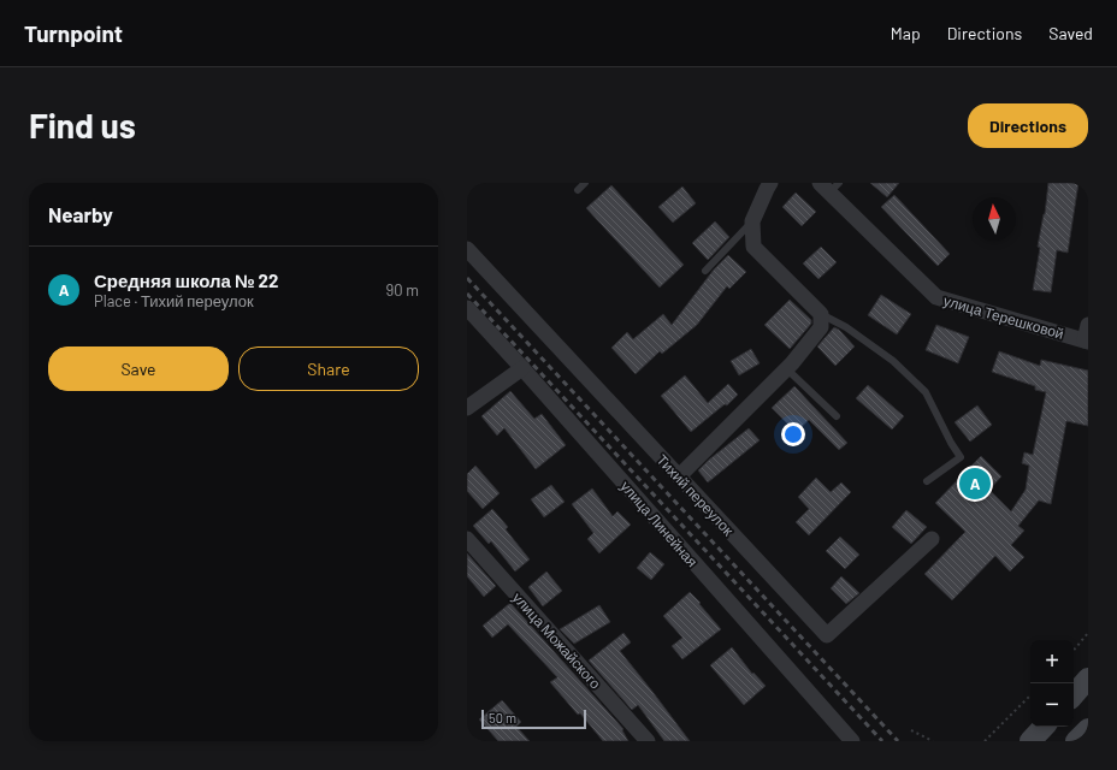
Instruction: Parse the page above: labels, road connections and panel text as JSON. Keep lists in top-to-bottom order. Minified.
{"streets":{"street":["улица Терешковой","Тихий переулок","улица Линейная","улица Можайского"]},"scale_bar":"50 m","north":"top","page":{"header":"Turnpoint","nav":["Map","Directions","Saved"],"buttons":["Directions",["Save","Share"]],"title":"Find us","heading":"Nearby","list":[{"mark":"A","name":"Средняя школа № 22","note":"Place · Тихий переулок","value":"90 m"}],"pins":"A","map_buttons":["+","−"],"scale":"50 m"}}
